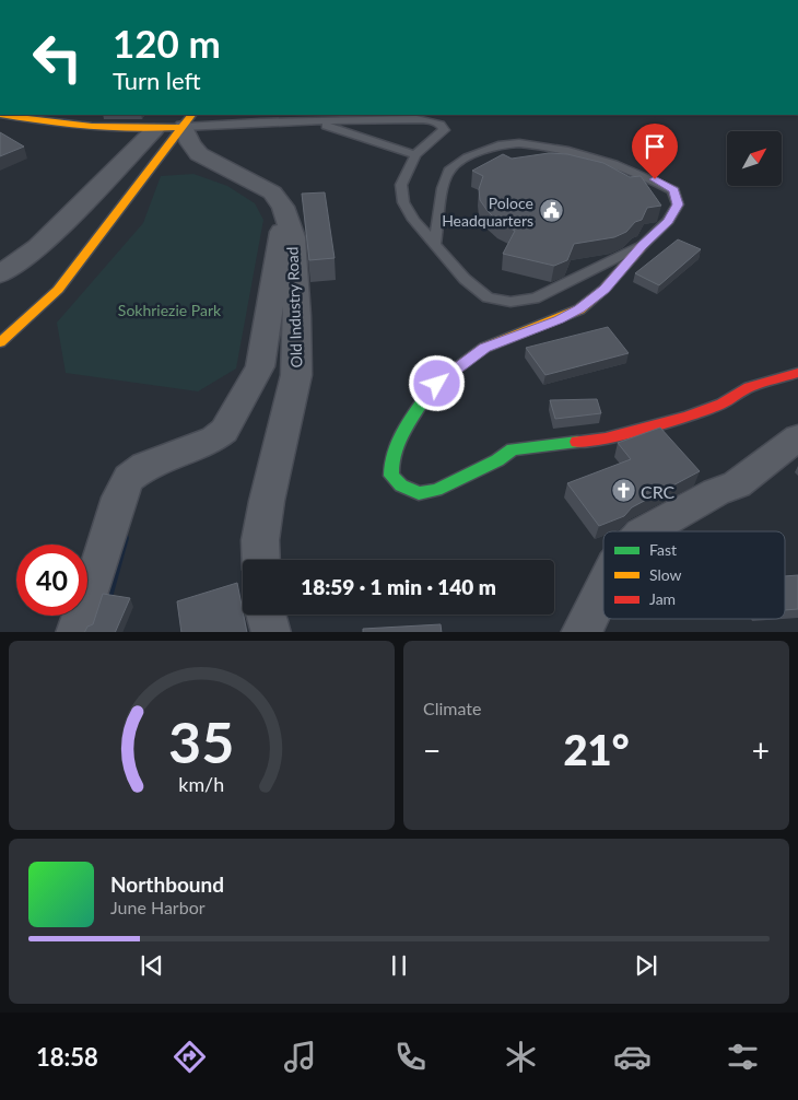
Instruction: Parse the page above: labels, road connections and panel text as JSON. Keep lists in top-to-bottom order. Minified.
{"streets":{"street":["Old Industry Road"]},"parks":["Sokhriezie Park"],"places":{"public building":["Poloce Headquarters"],"church":["CRC"]},"legend":["Fast","Slow","Jam"],"north":"top right","page":{"turn":["120 m","Turn left"],"limit":"40","trip":"18:59 · 1 min · 140 m","tile":"Climate","heat":["−","21°","+"],"song":["Northbound","June Harbor"],"tabs":"18:58","gauge":["35","km/h"]}}
